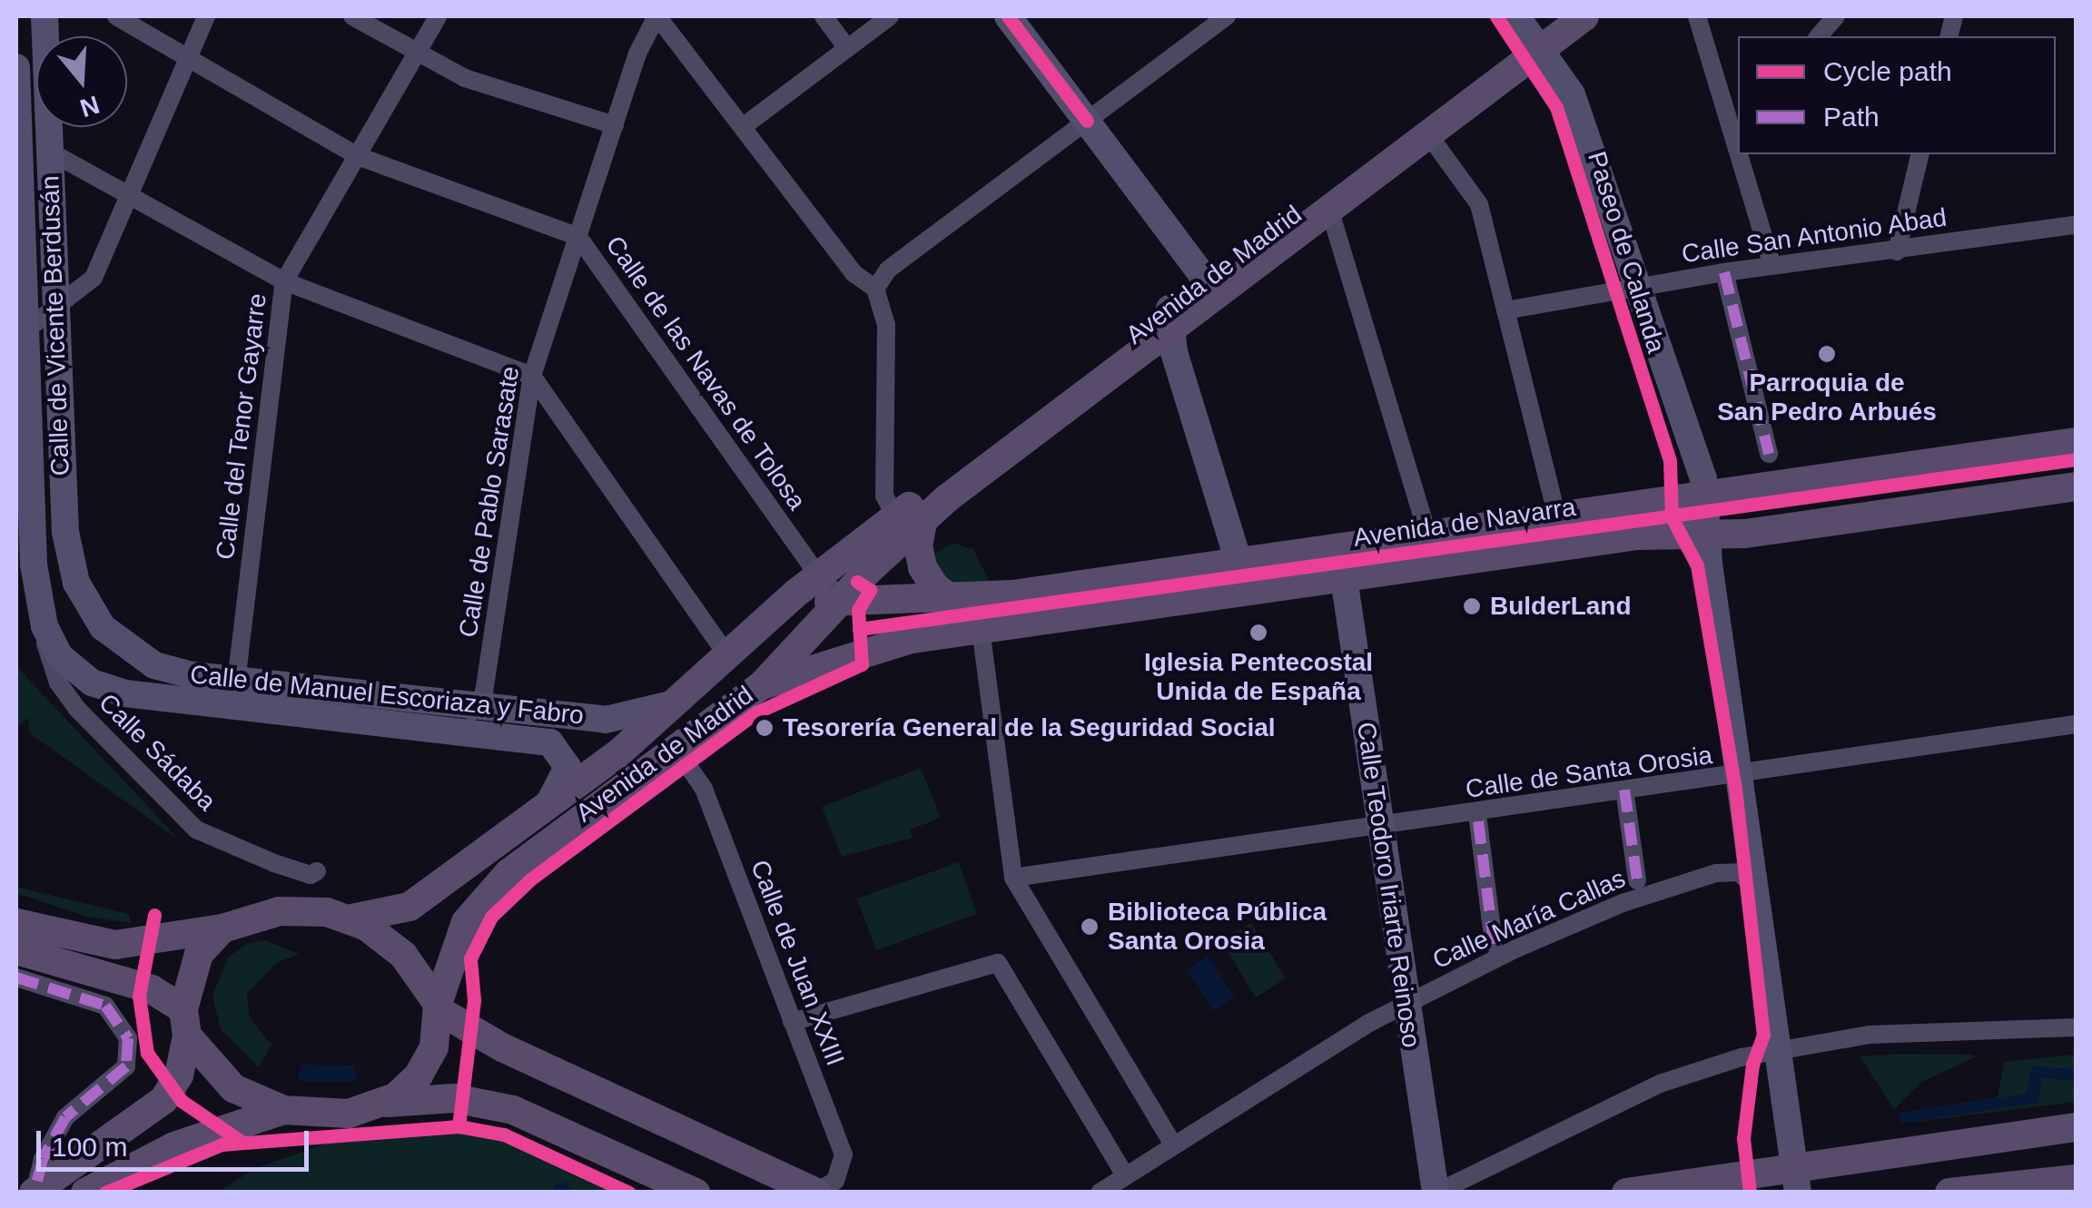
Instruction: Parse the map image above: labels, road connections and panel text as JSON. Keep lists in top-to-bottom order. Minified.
{"streets":{"main road":["Paseo de Calanda","Avenida de Madrid","Calle de Vicente Berdusán","Avenida de Navarra","Calle de Manuel Escoriaza y Fabro","Calle Teodoro Iriarte Reinoso"],"street":["Calle San Antonio Abad","Calle de las Navas de Tolosa","Calle del Tenor Gayarre","Calle de Pablo Sarasate","Calle Sádaba","Calle de Santa Orosia","Calle María Callas","Calle de Juan XXIII"]},"crossings":[["Calle San Antonio Abad","Paseo de Calanda"],["Paseo de Calanda","Avenida de Madrid"],["Paseo de Calanda","Avenida de Navarra"],["Paseo de Calanda","Calle de Santa Orosia"],["Paseo de Calanda","Calle María Callas"],["Avenida de Madrid","Calle de las Navas de Tolosa"],["Avenida de Madrid","Avenida de Navarra"],["Avenida de Madrid","Calle de Manuel Escoriaza y Fabro"],["Avenida de Madrid","Calle de Juan XXIII"],["Calle de Vicente Berdusán","Calle de Manuel Escoriaza y Fabro"],["Calle de Vicente Berdusán","Calle Sádaba"],["Calle de las Navas de Tolosa","Calle del Tenor Gayarre"],["Calle de las Navas de Tolosa","Calle de Pablo Sarasate"],["Calle de las Navas de Tolosa","Avenida de Navarra"],["Calle del Tenor Gayarre","Calle de Manuel Escoriaza y Fabro"],["Calle de Pablo Sarasate","Calle de Manuel Escoriaza y Fabro"],["Avenida de Navarra","Calle Teodoro Iriarte Reinoso"],["Calle de Manuel Escoriaza y Fabro","Calle Sádaba"],["Calle de Santa Orosia","Calle Teodoro Iriarte Reinoso"],["Calle Teodoro Iriarte Reinoso","Calle María Callas"]],"places":["Parroquia de San Pedro Arbués","BulderLand","Iglesia Pentecostal Unida de España","Tesorería General de la Seguridad Social","Biblioteca Pública Santa Orosia"],"legend":["Cycle path","Path"],"scale_bar":"100 m","north":"bottom"}
